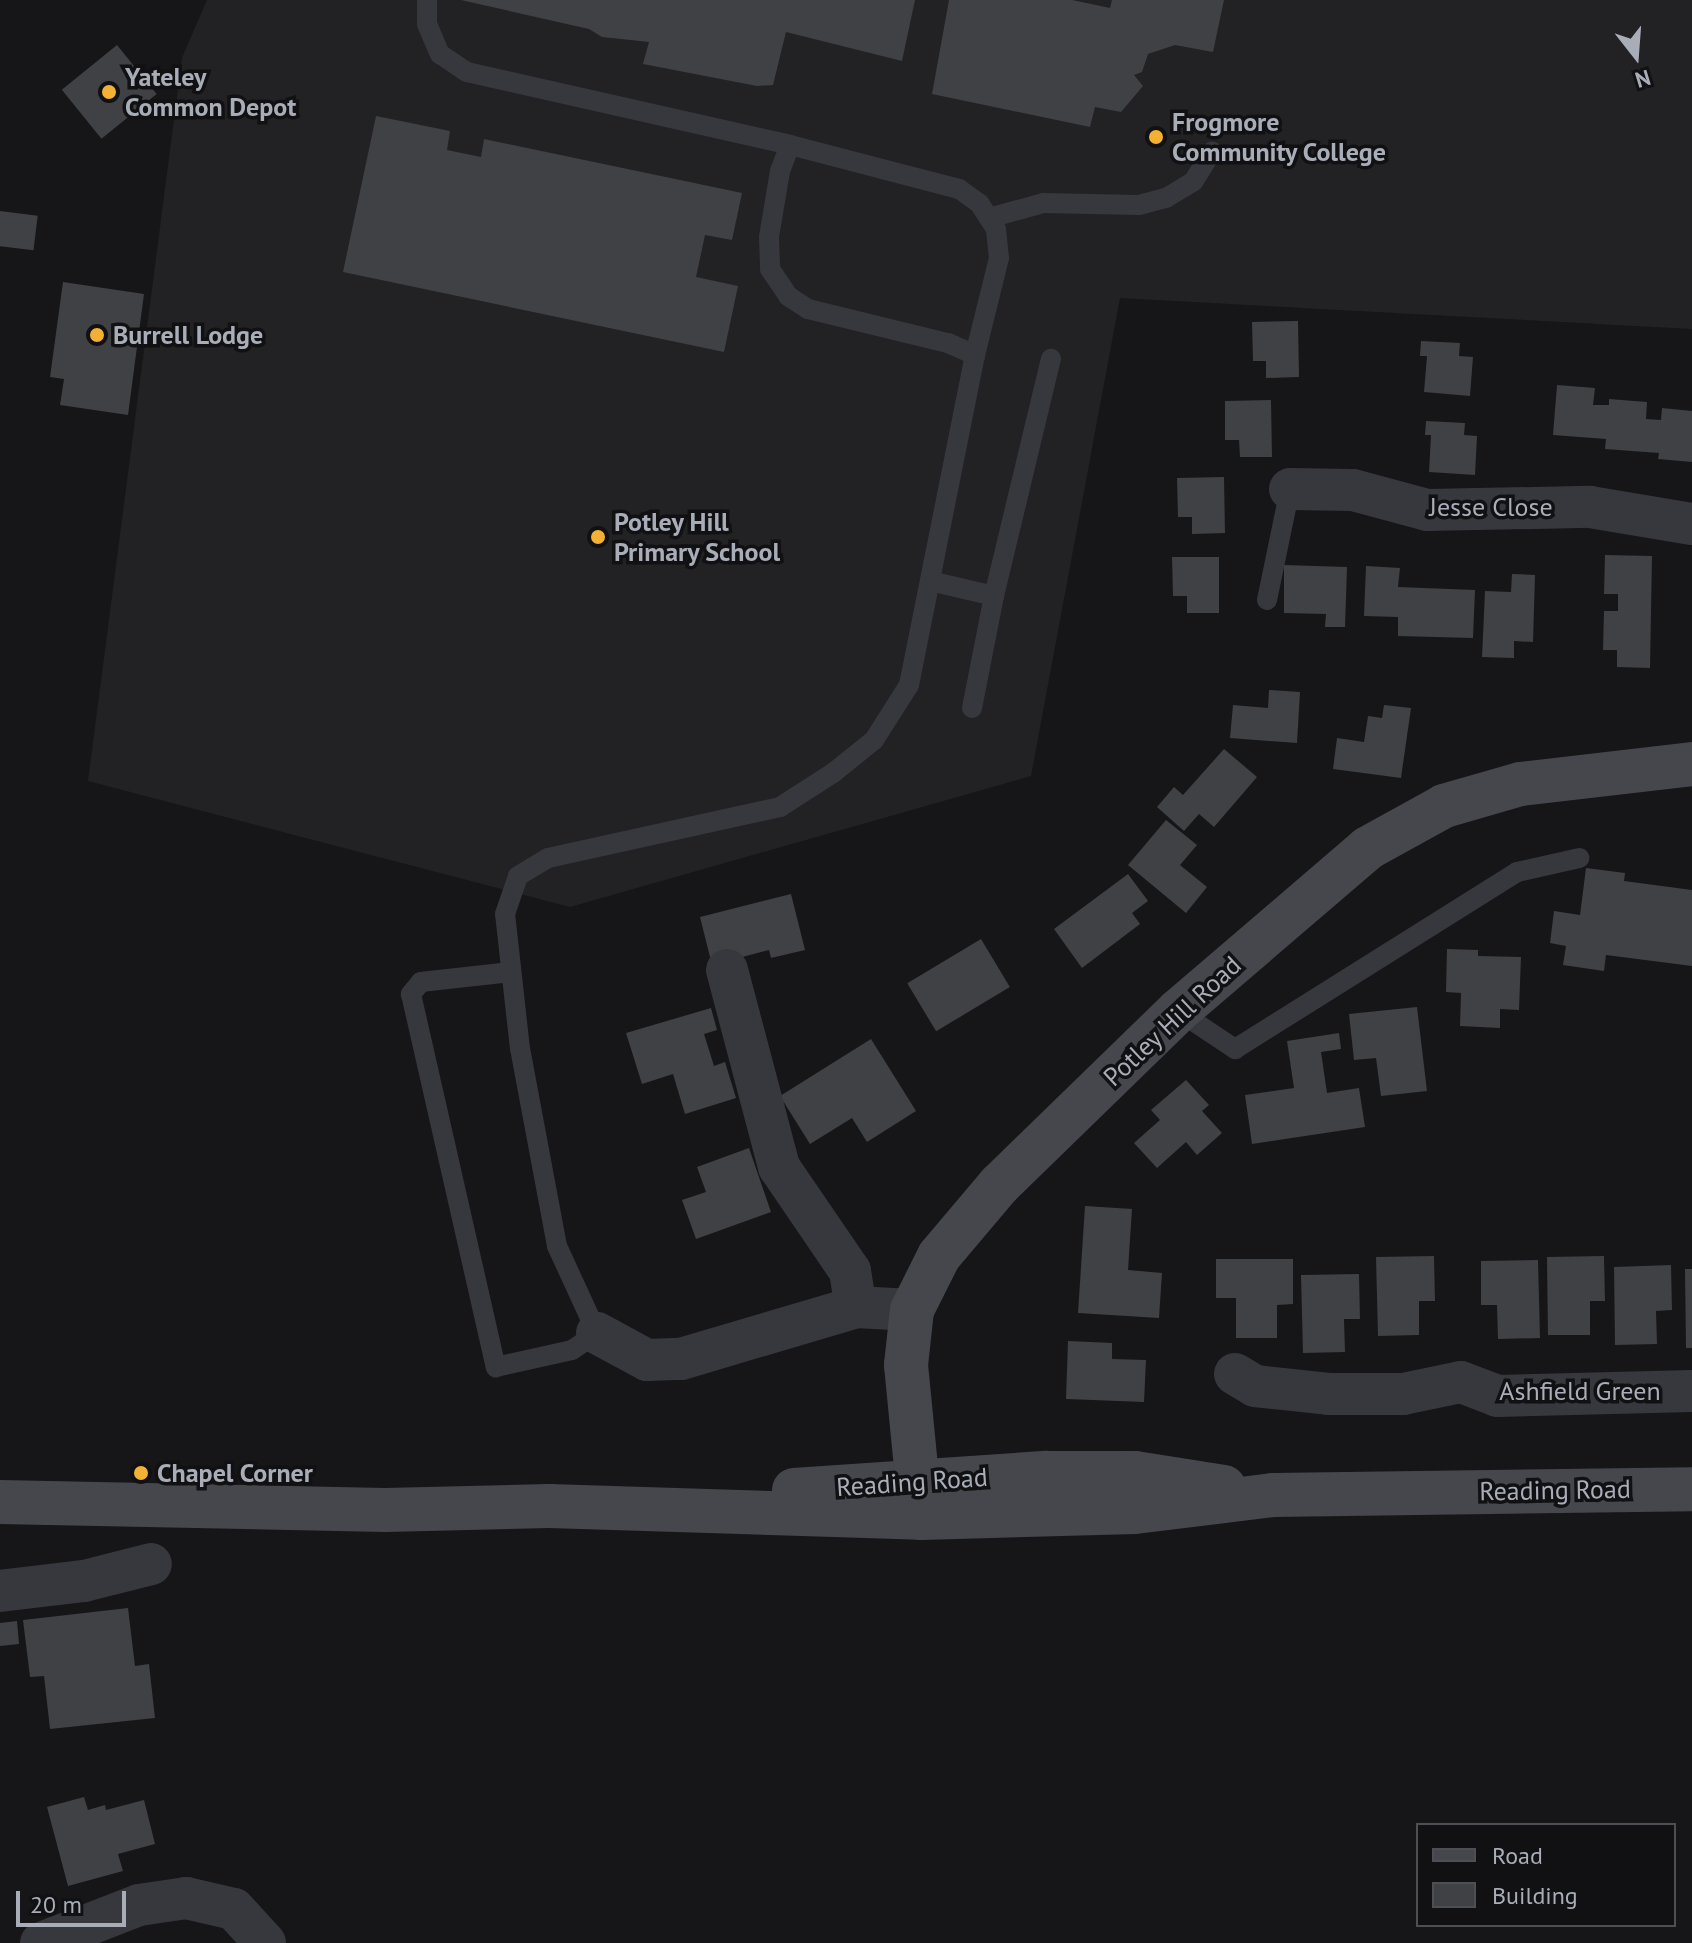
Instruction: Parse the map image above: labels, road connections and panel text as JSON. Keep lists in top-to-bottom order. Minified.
{"streets":{"main road":["Potley Hill Road","Reading Road"],"street":["Jesse Close","Ashfield Green"]},"crossings":[["Potley Hill Road","Reading Road"]],"places":["Yateley Common Depot","Frogmore Community College","Burrell Lodge","Potley Hill Primary School","Chapel Corner"],"legend":["Road","Building"],"scale_bar":"20 m","north":"bottom"}
